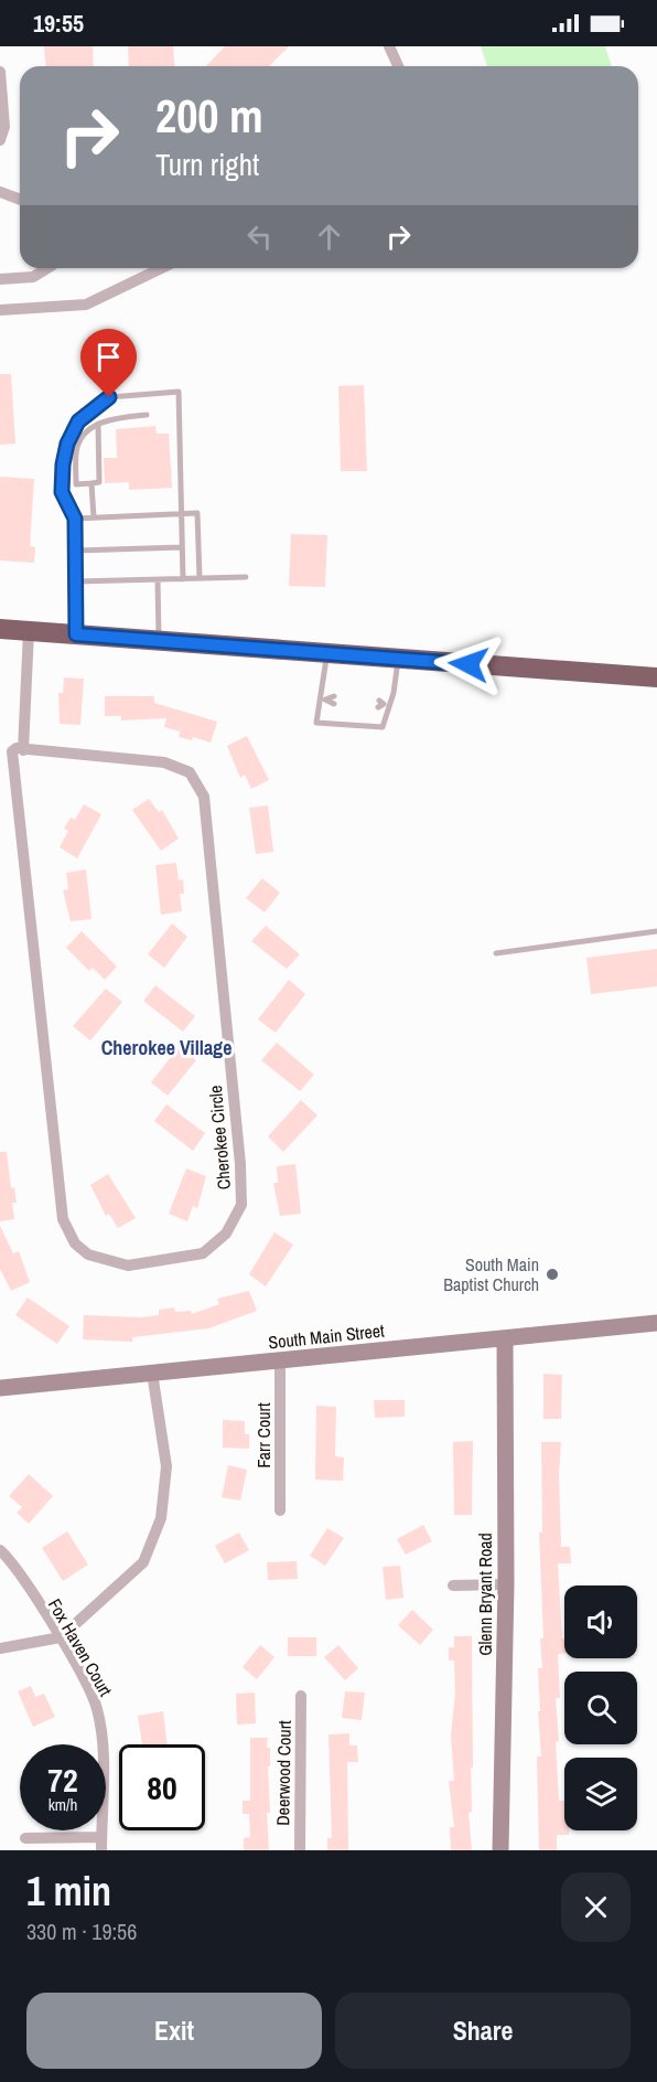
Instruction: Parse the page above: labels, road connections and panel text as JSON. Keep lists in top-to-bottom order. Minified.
{"streets":{"street":["Cherokee Circle","South Main Street","Farr Court","Glenn Bryant Road","Fox Haven Court","Deerwood Court"]},"crossings":[["South Main Street","Farr Court"],["South Main Street","Glenn Bryant Road"]],"districts":["Cherokee Village"],"places":["South Main Baptist Church"],"page":{"status":"19:55","turn":["200 m","Turn right"],"speed":"72 km/h","limit":"80","heading":["1 min","330 m · 19:56"],"buttons":["Exit","Share"]}}
